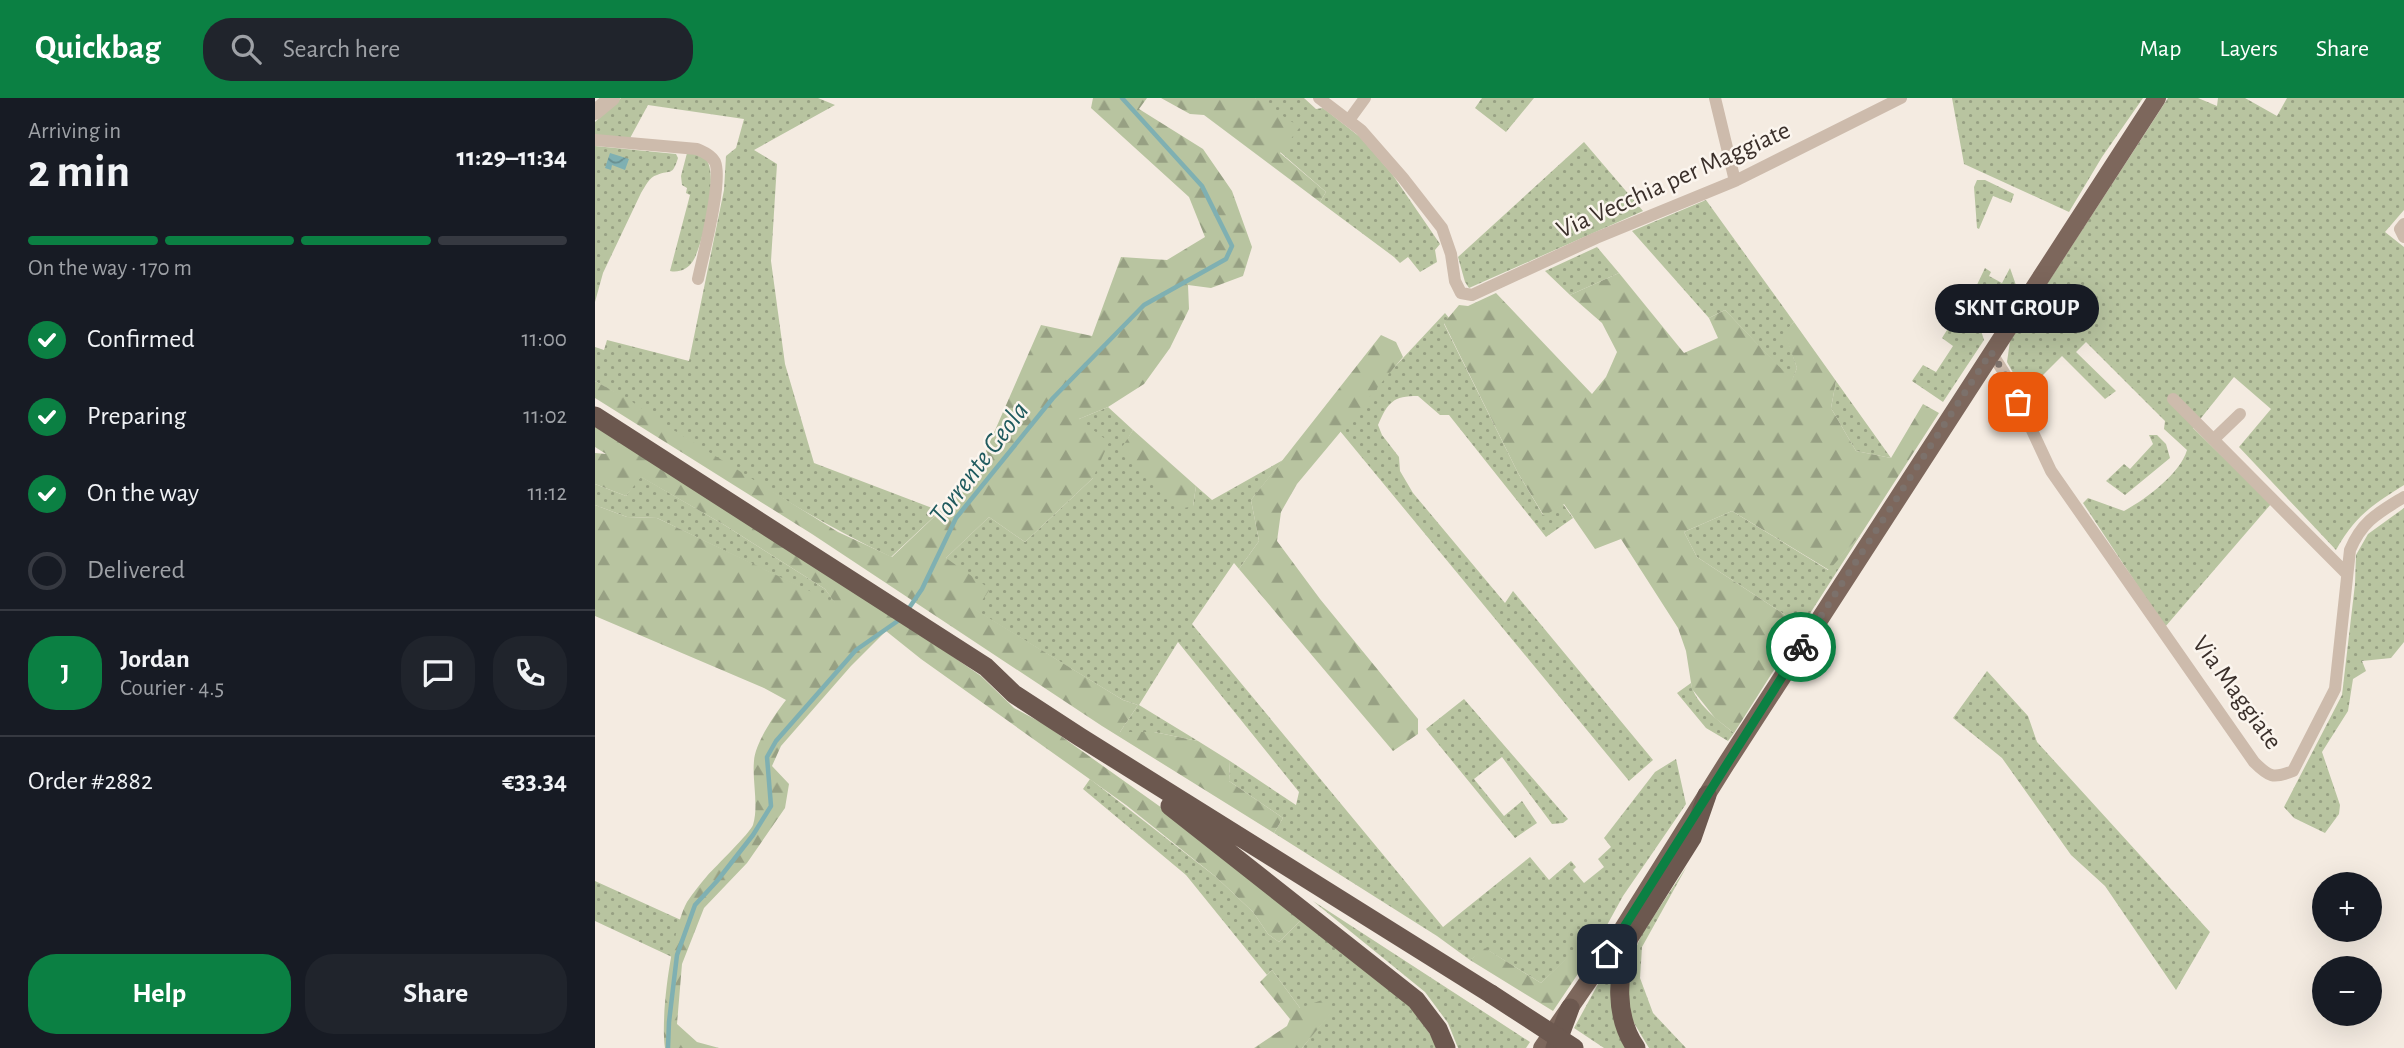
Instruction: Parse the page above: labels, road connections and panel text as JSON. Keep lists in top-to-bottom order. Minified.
{"streets":{"street":["Via Vecchia per Maggiate","Via Maggiate"]},"water":["Torrente Geola"],"places":["SKNT GROUP"],"page":{"header":"Quickbag","search":"Search here","nav":["Map","Layers","Share"],"heading":["2 min","Arriving in","11:29–11:34"],"panel":["Jordan","Courier · 4.5","Order #2882","€33.34"],"bar":"On the way · 170 m","bubble":"SKNT GROUP","list":[["Confirmed","11:00"],["Preparing","11:02"],["On the way","11:12"],"Delivered"],"round":"J","map_buttons":["+","−"],"buttons":["Help","Share"]}}
